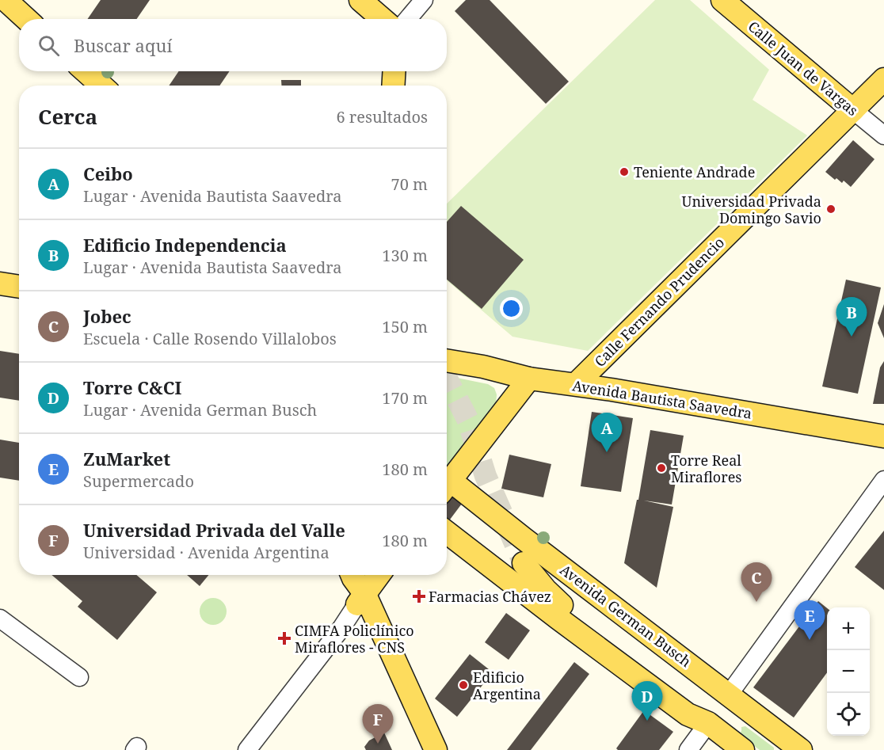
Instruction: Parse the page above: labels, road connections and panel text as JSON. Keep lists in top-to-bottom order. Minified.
{"streets":{"main road":["Calle Juan de Vargas","Calle Fernando Prudencio","Avenida Bautista Saavedra","Avenida German Busch"]},"crossings":[["Calle Juan de Vargas","Calle Fernando Prudencio"],["Calle Fernando Prudencio","Avenida Bautista Saavedra"]],"places":{"other":["Teniente Andrade","Universidad Privada Domingo Savio","Torre Real Miraflores","Edificio Argentina"],"health":["Farmacias Chávez","CIMFA Policlínico Miraflores - CNS"]},"page":{"search":"Buscar aquí","heading":["Cerca","6 resultados"],"list":[{"mark":"A","name":"Ceibo","note":"Lugar · Avenida Bautista Saavedra","value":"70 m"},{"mark":"B","name":"Edificio Independencia","note":"Lugar · Avenida Bautista Saavedra","value":"130 m"},{"mark":"C","name":"Jobec","note":"Escuela · Calle Rosendo Villalobos","value":"150 m"},{"mark":"D","name":"Torre C&CI","note":"Lugar · Avenida German Busch","value":"170 m"},{"mark":"E","name":"ZuMarket","note":"Supermercado","value":"180 m"},{"mark":"F","name":"Universidad Privada del Valle","note":"Universidad · Avenida Argentina","value":"180 m"}],"pins":["B","A","C","E","D","F"],"map_buttons":["+","−"]}}
